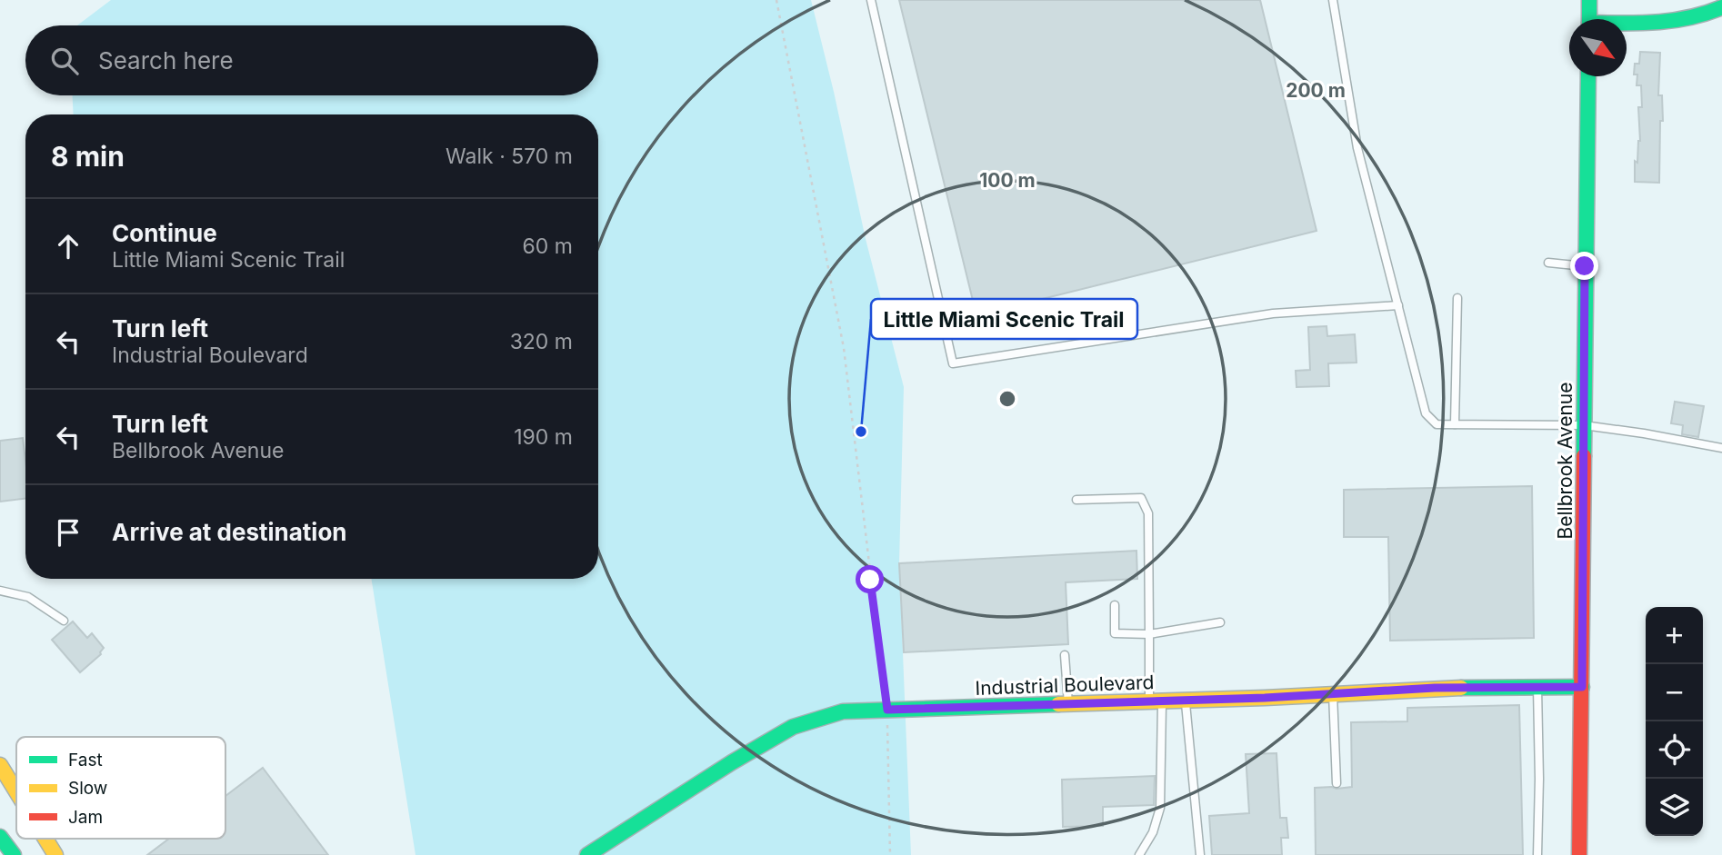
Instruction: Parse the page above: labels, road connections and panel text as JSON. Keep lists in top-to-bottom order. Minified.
{"streets":{"main road":["Bellbrook Avenue","Industrial Boulevard"]},"crossings":[["Bellbrook Avenue","Industrial Boulevard"]],"places":["Little Miami Scenic Trail"],"legend":["Fast","Slow","Jam"],"north":"bottom right","page":{"search":"Search here","heading":["8 min","Walk · 570 m"],"list":[["Continue","Little Miami Scenic Trail","60 m"],["Turn left","Industrial Boulevard","320 m"],["Turn left","Bellbrook Avenue","190 m"],"Arrive at destination"],"map_buttons":["+","−"]},"rings":["200 m","100 m"]}
